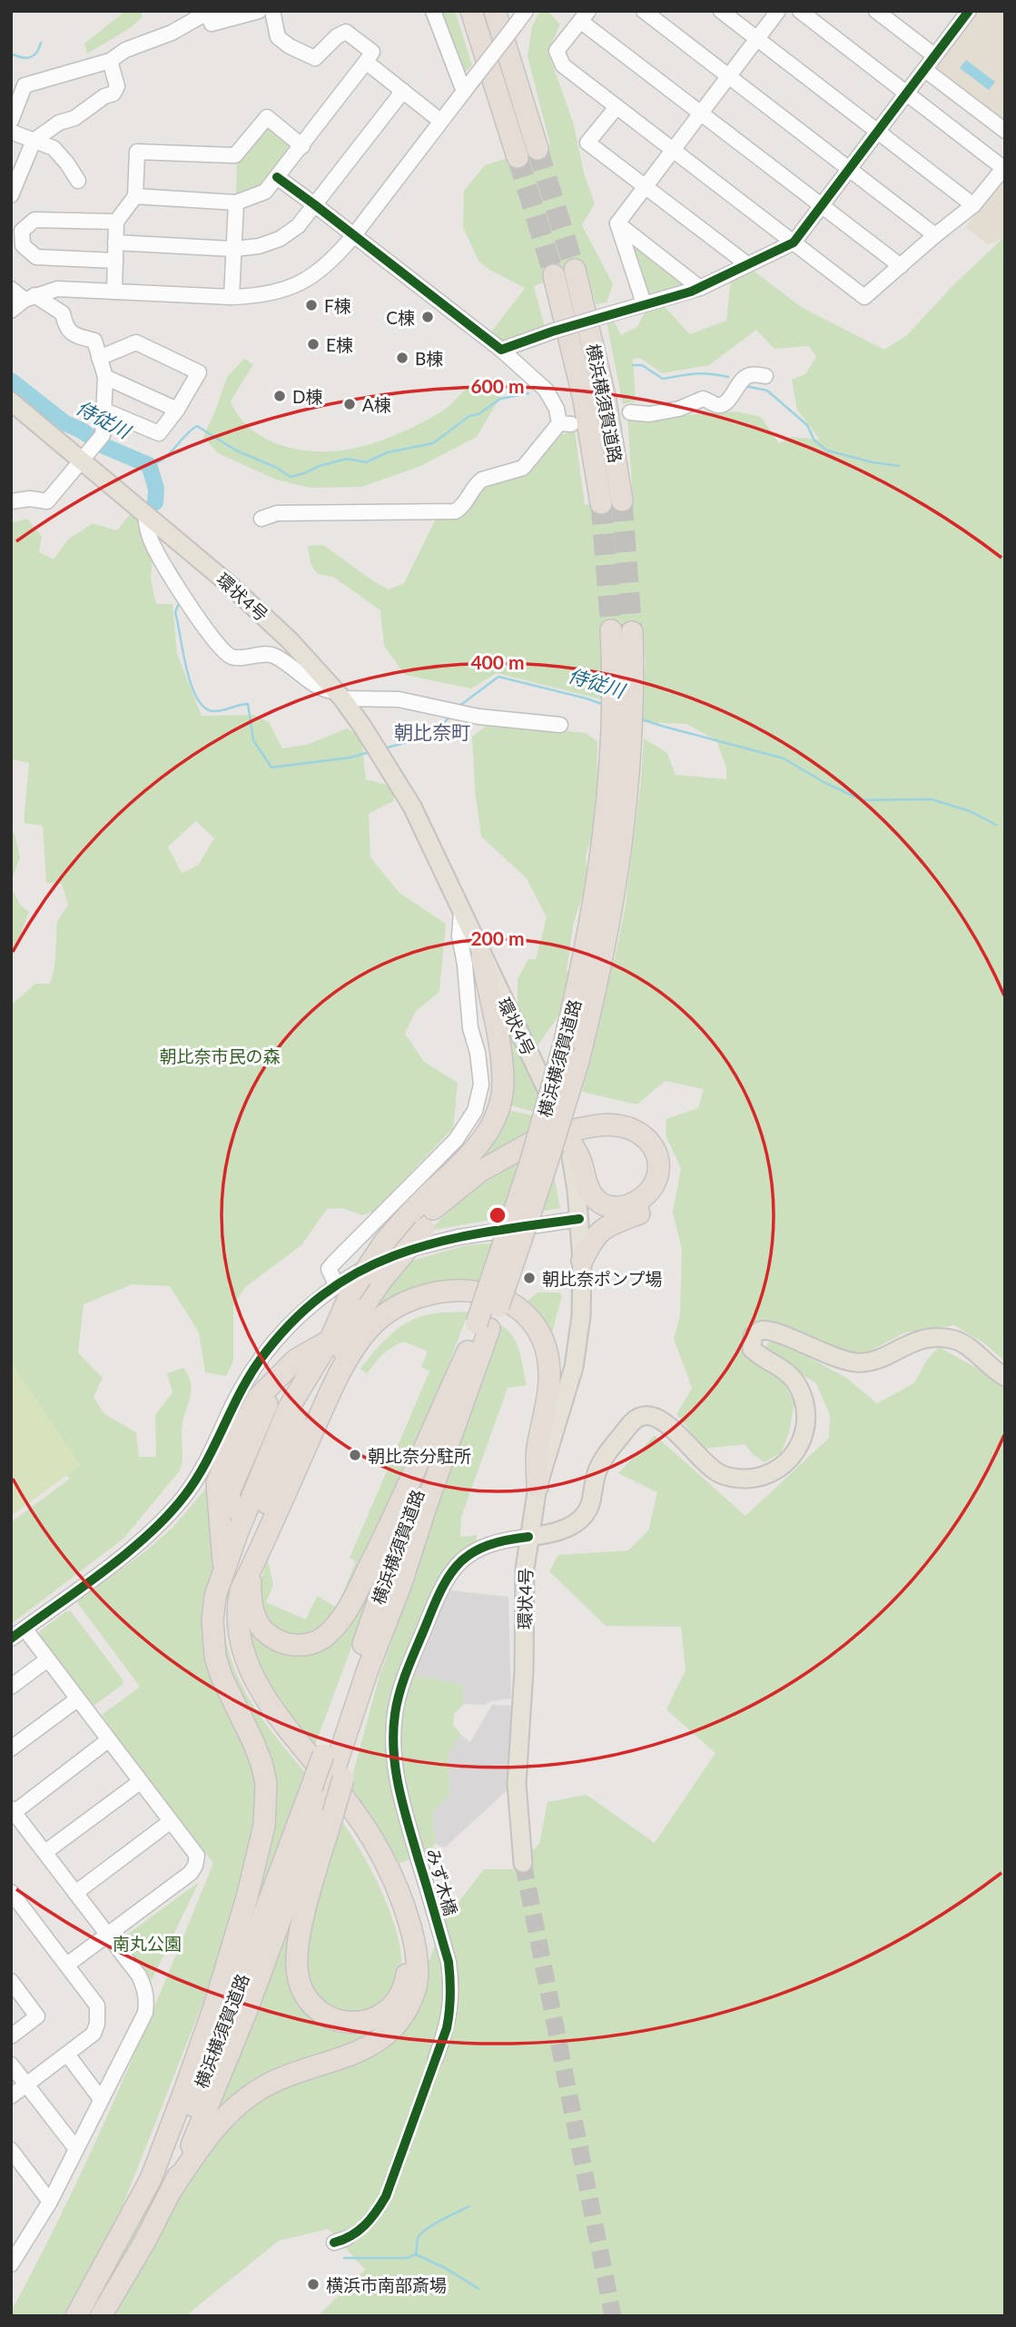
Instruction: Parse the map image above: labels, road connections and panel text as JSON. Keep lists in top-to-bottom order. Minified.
{"streets":{"highway":["横浜横須賀道路"],"main road":["環状4号"],"street":["みず木橋"]},"crossings":[["環状4号","みず木橋"]],"districts":["朝比奈町"],"water":["侍従川"],"parks":["朝比奈市民の森","南丸公園"],"places":["F棟","C棟","E棟","B棟","D棟","A棟","朝比奈ポンプ場","朝比奈分駐所","横浜市南部斎場"],"rings":["600 m","400 m","200 m"]}
